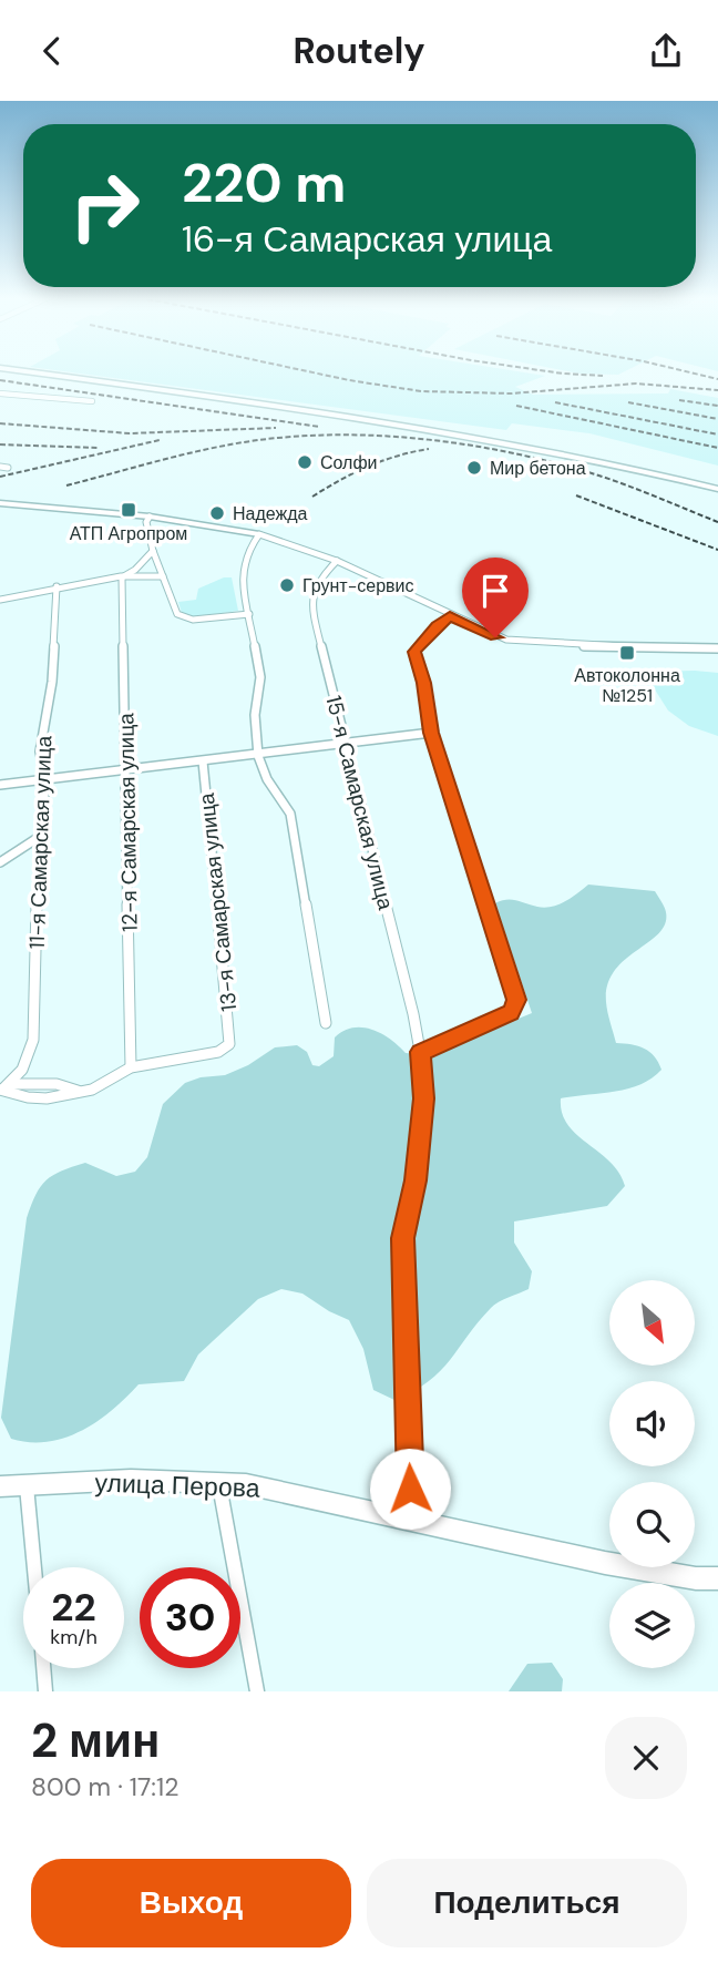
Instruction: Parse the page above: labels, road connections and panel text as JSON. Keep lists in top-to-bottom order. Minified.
{"streets":{"street":["15-я Самарская улица","12-я Самарская улица","11-я Самарская улица","13-я Самарская улица","улица Перова"]},"crossings":[["15-я Самарская улица","улица Перова"],["12-я Самарская улица","13-я Самарская улица"]],"places":{"other":["Солфи","Мир бетона","Надежда","Грунт-сервис"],"transit":["АТП Агропром","Автоколонна №1251"]},"north":"bottom right","page":{"header":"Routely","turn":["220 m","16-я Самарская улица"],"speed":"22 km/h","limit":"30","heading":["2 мин","800 m · 17:12"],"buttons":["Выход","Поделиться"]}}
